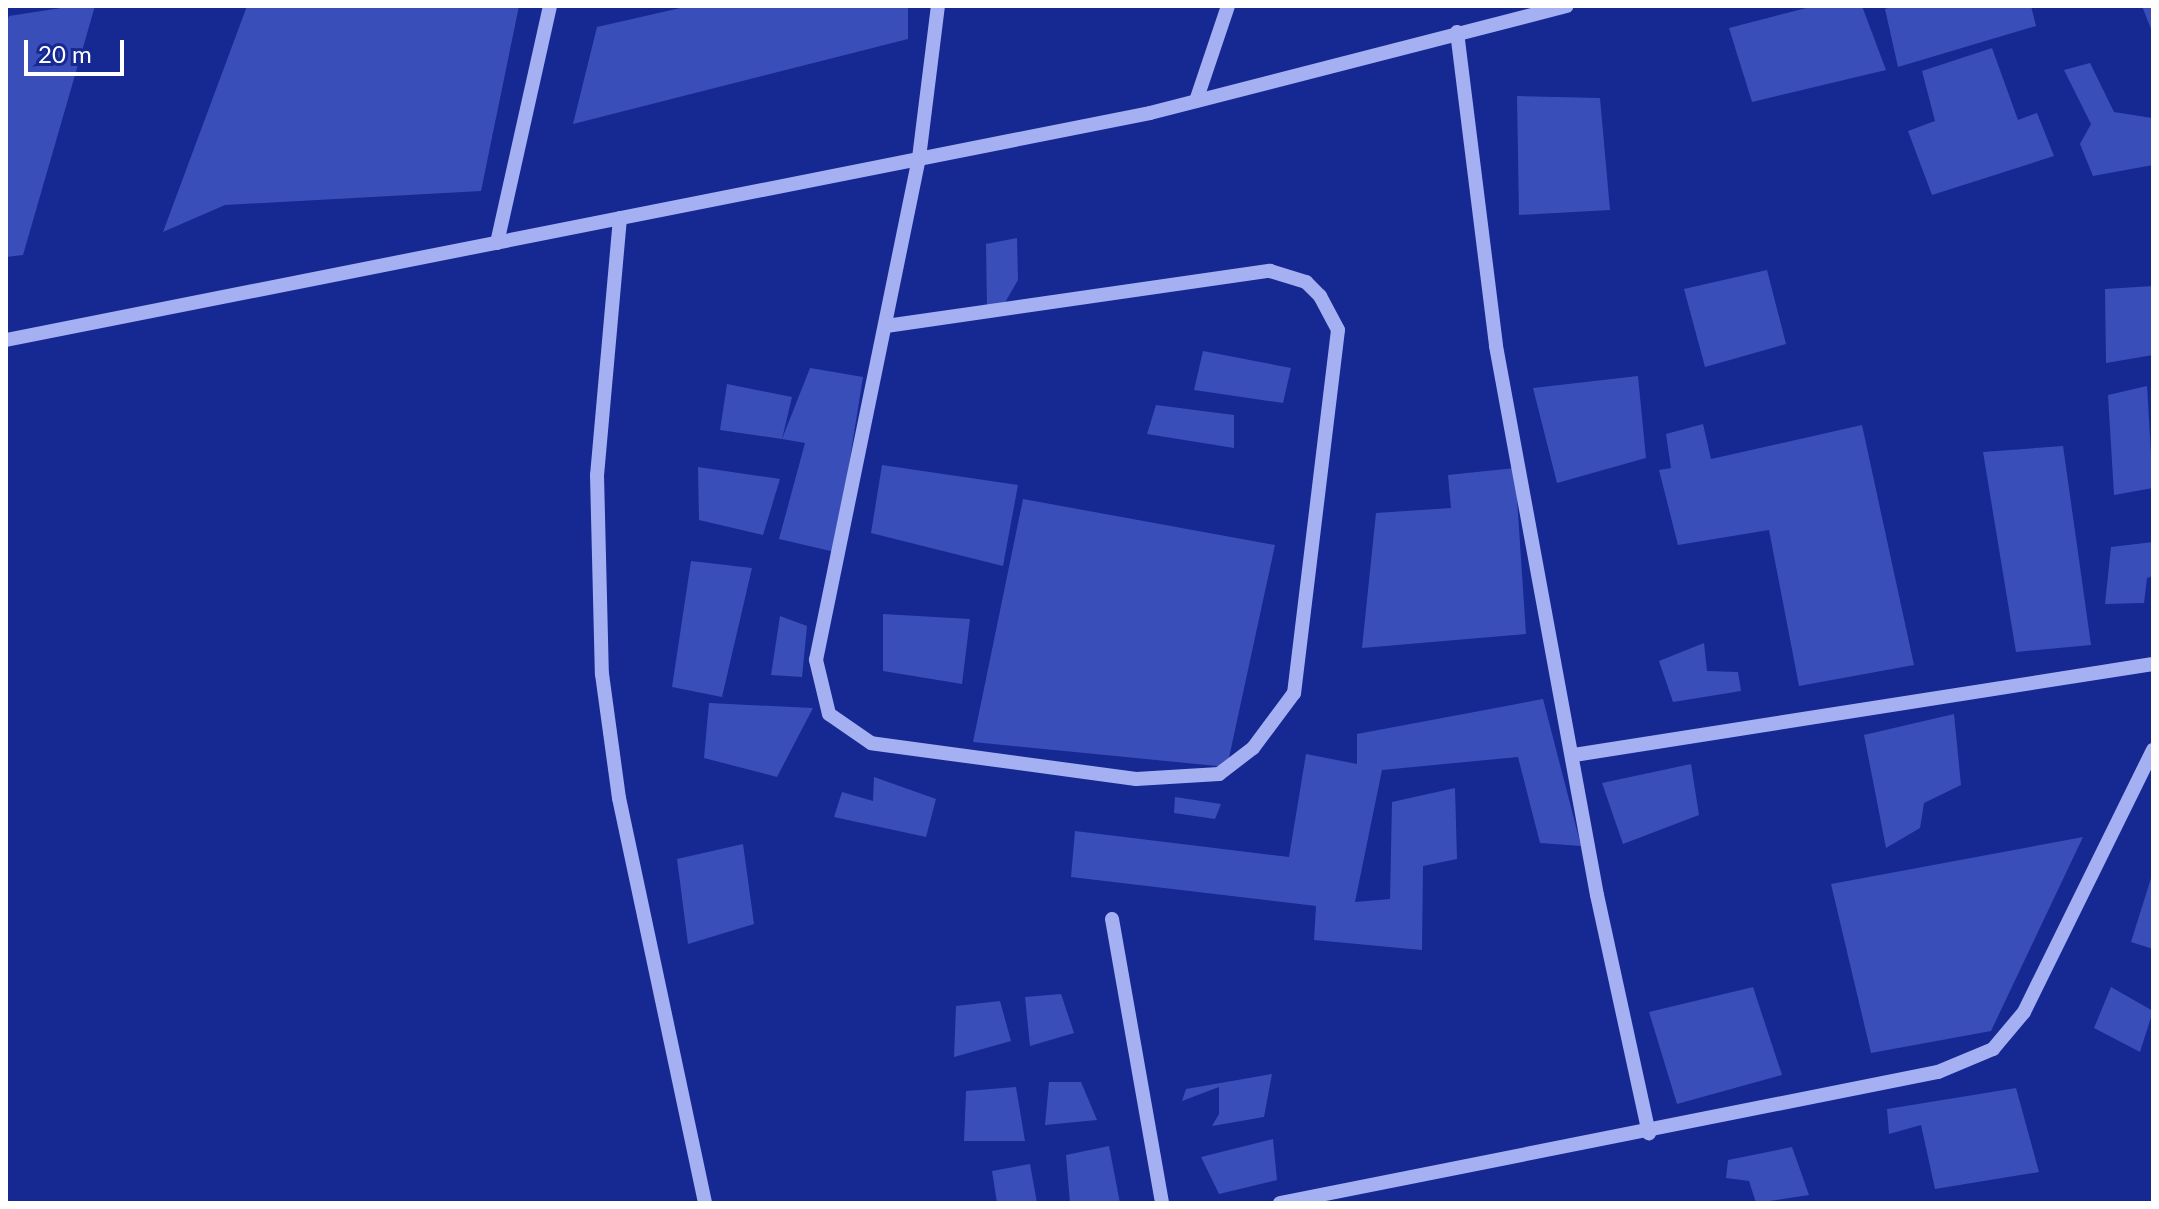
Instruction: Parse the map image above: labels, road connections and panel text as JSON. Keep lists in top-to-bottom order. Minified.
{"scale_bar":"20 m"}
